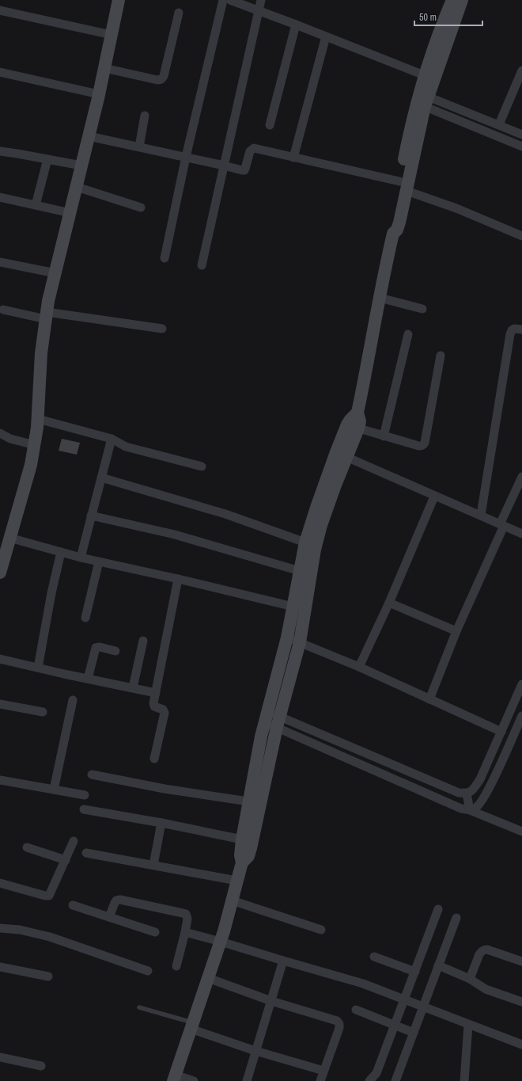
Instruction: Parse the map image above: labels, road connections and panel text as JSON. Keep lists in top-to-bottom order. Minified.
{"scale_bar":"50 m"}
